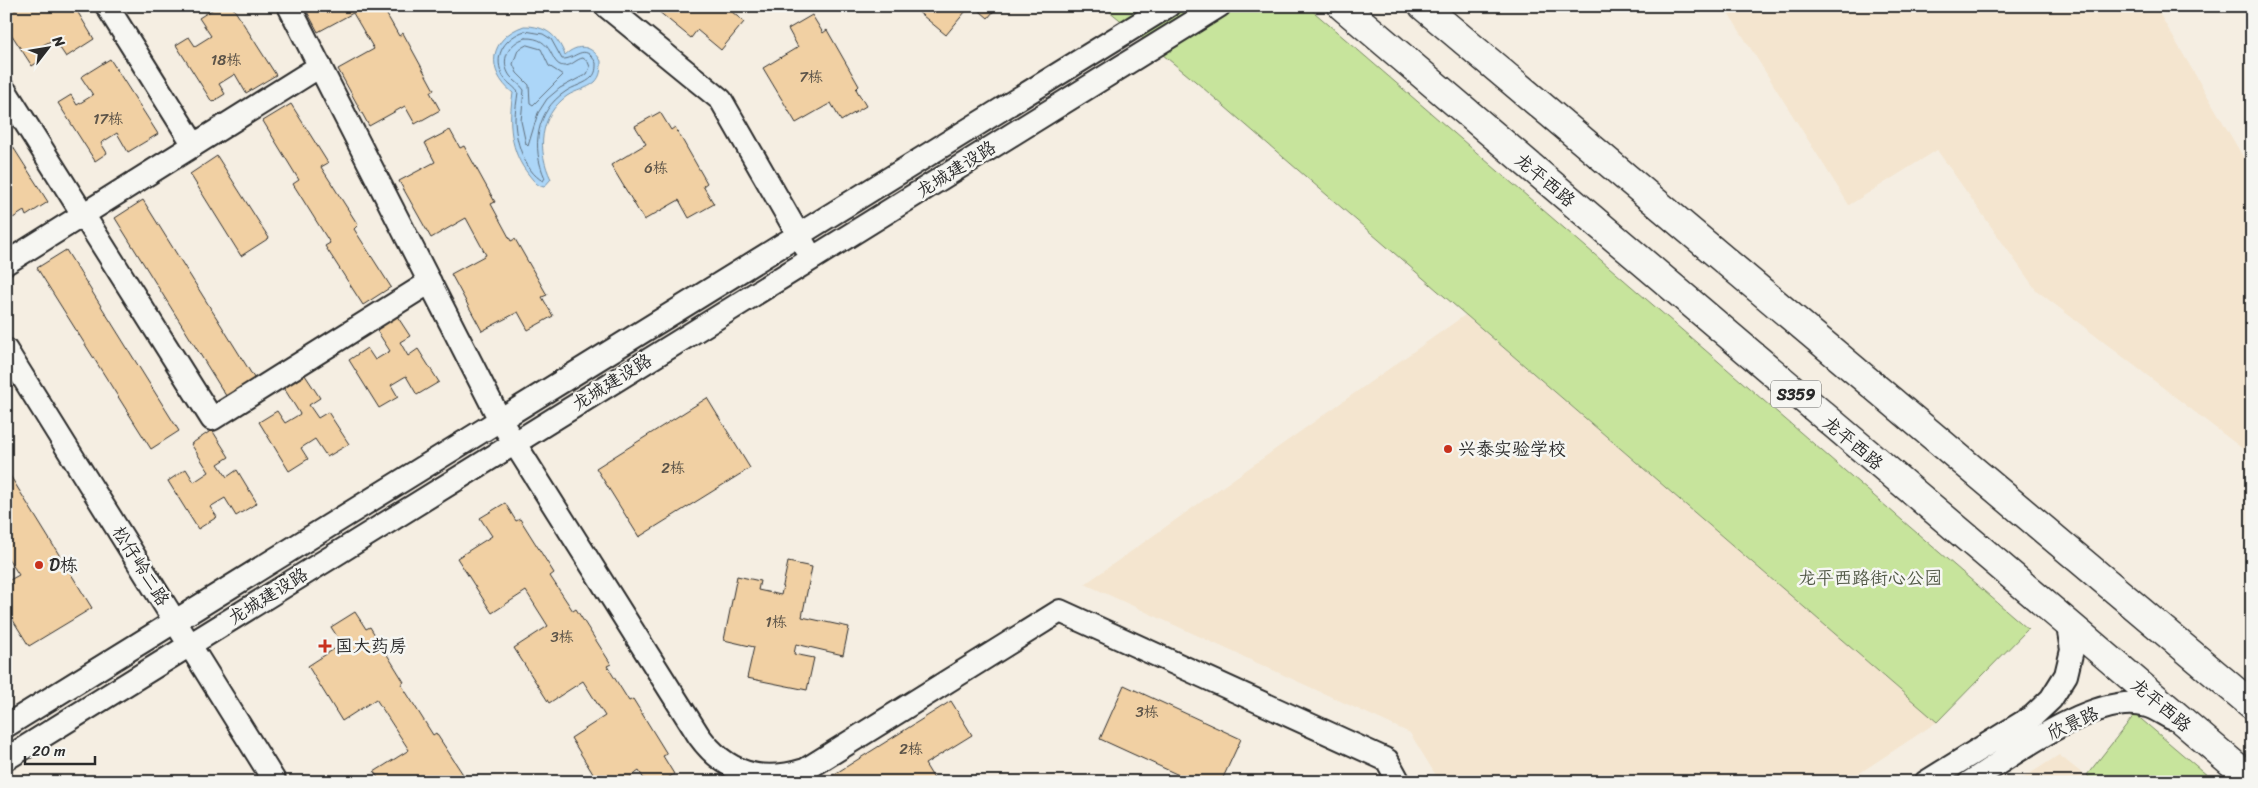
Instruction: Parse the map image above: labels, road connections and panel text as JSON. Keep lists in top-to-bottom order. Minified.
{"streets":{"main road":["龙平西路","S359"],"street":["龙城建设路","松仔岭二路","欣景路"]},"crossings":[["龙城建设路","松仔岭二路"],["龙平西路","欣景路"]],"parks":["龙平西路街心公园"],"places":{"other":["兴泰实验学校","D栋"],"health":["国大药房"]},"house_numbers":["18栋","7栋","17栋","6栋","2栋","1栋","3栋","3栋","2栋"],"scale_bar":"20 m","north":"top right"}
